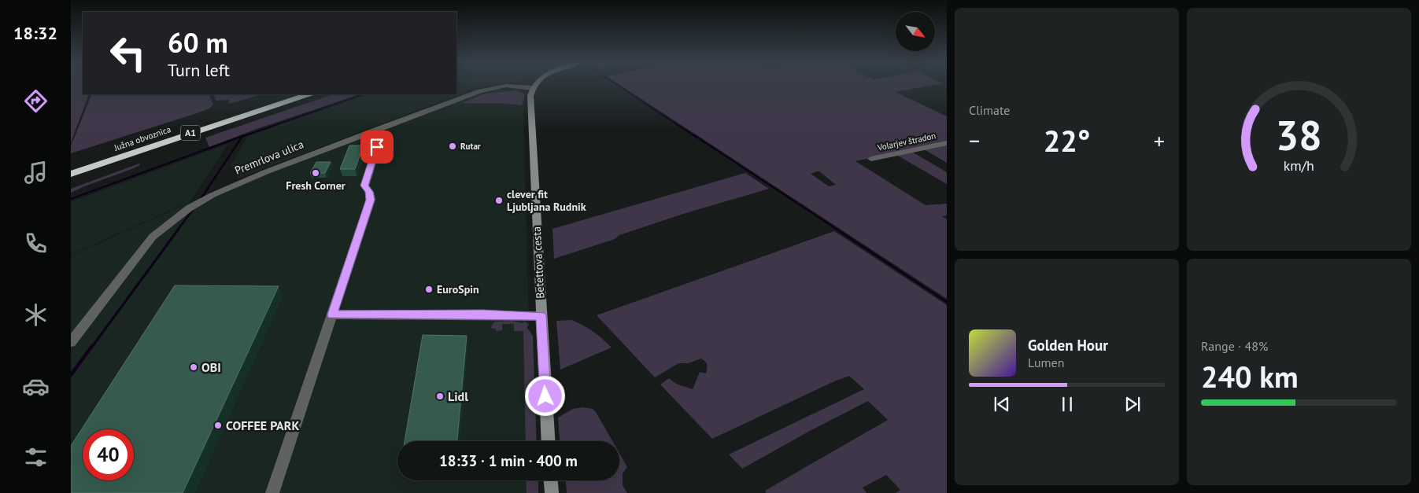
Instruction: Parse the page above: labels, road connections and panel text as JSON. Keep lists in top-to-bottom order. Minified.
{"streets":{"highway":["A1","Južna obvoznica"],"street":["Volarjev štradon","Premrlova ulica","Betettova cesta"]},"crossings":[["Premrlova ulica","Betettova cesta"]],"places":["Rutar","Fresh Corner","clever fit Ljubljana Rudnik","EuroSpin","OBI","Lidl","COFFEE PARK"],"north":"bottom right","page":{"tabs":"18:32","tile":["Climate",["Range · 48%","240 km"]],"turn":["60 m","Turn left"],"heat":["−","22°","+"],"song":["Golden Hour","Lumen"],"limit":"40","trip":"18:33 · 1 min · 400 m","gauge":["38","km/h"]}}
